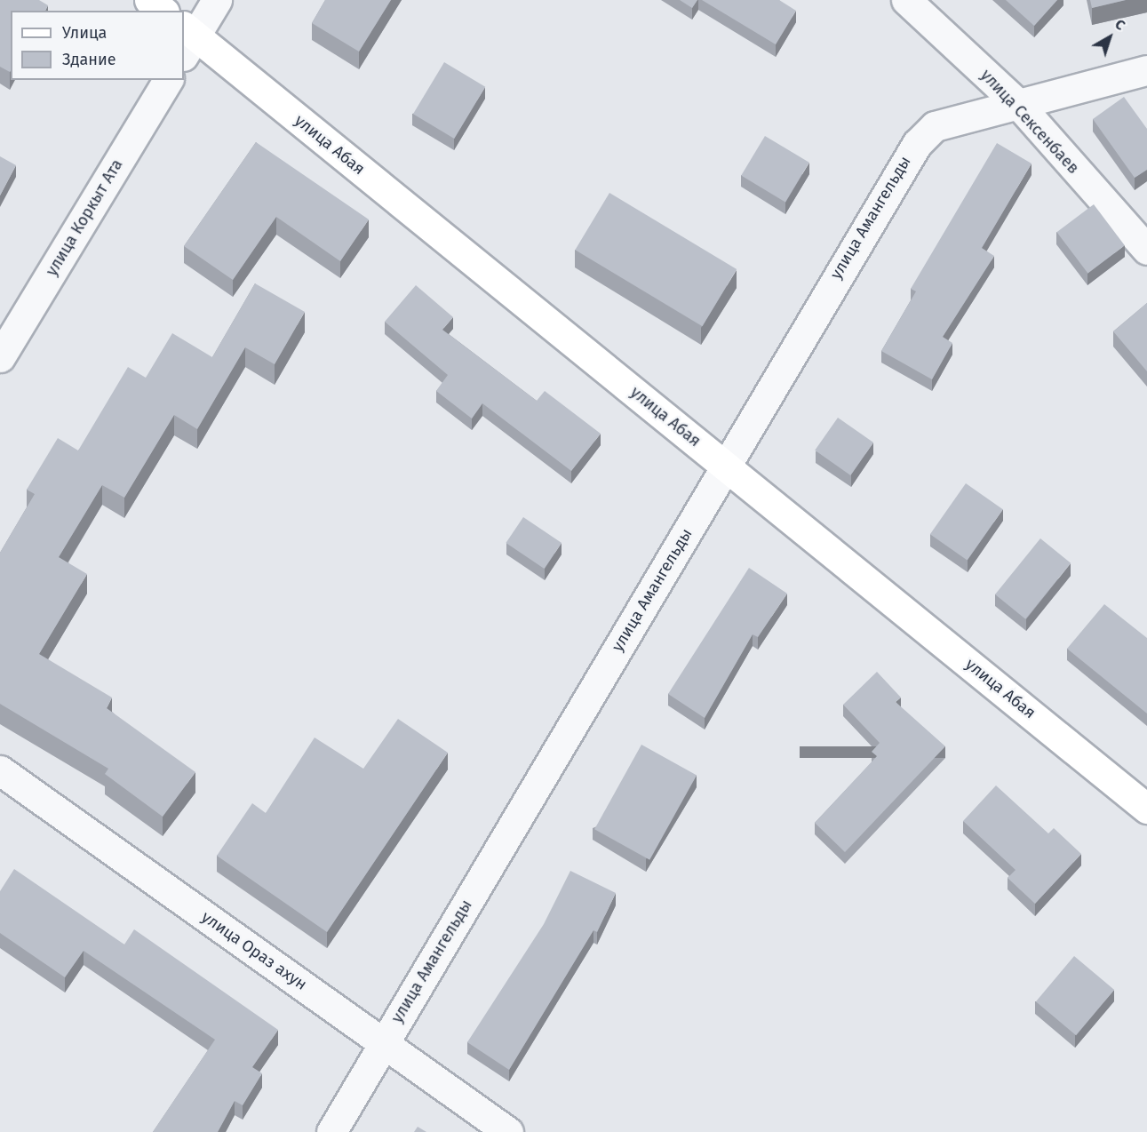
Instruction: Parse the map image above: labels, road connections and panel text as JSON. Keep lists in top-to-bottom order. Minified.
{"streets":{"street":["улица Сексенбаев","улица Абая","улица Коркыт Ата","улица Амангельды","улица Ораз ахун"]},"crossings":[["улица Сексенбаев","улица Амангельды"],["улица Абая","улица Амангельды"],["улица Амангельды","улица Ораз ахун"]],"legend":["Улица","Здание"],"north":"top right"}
